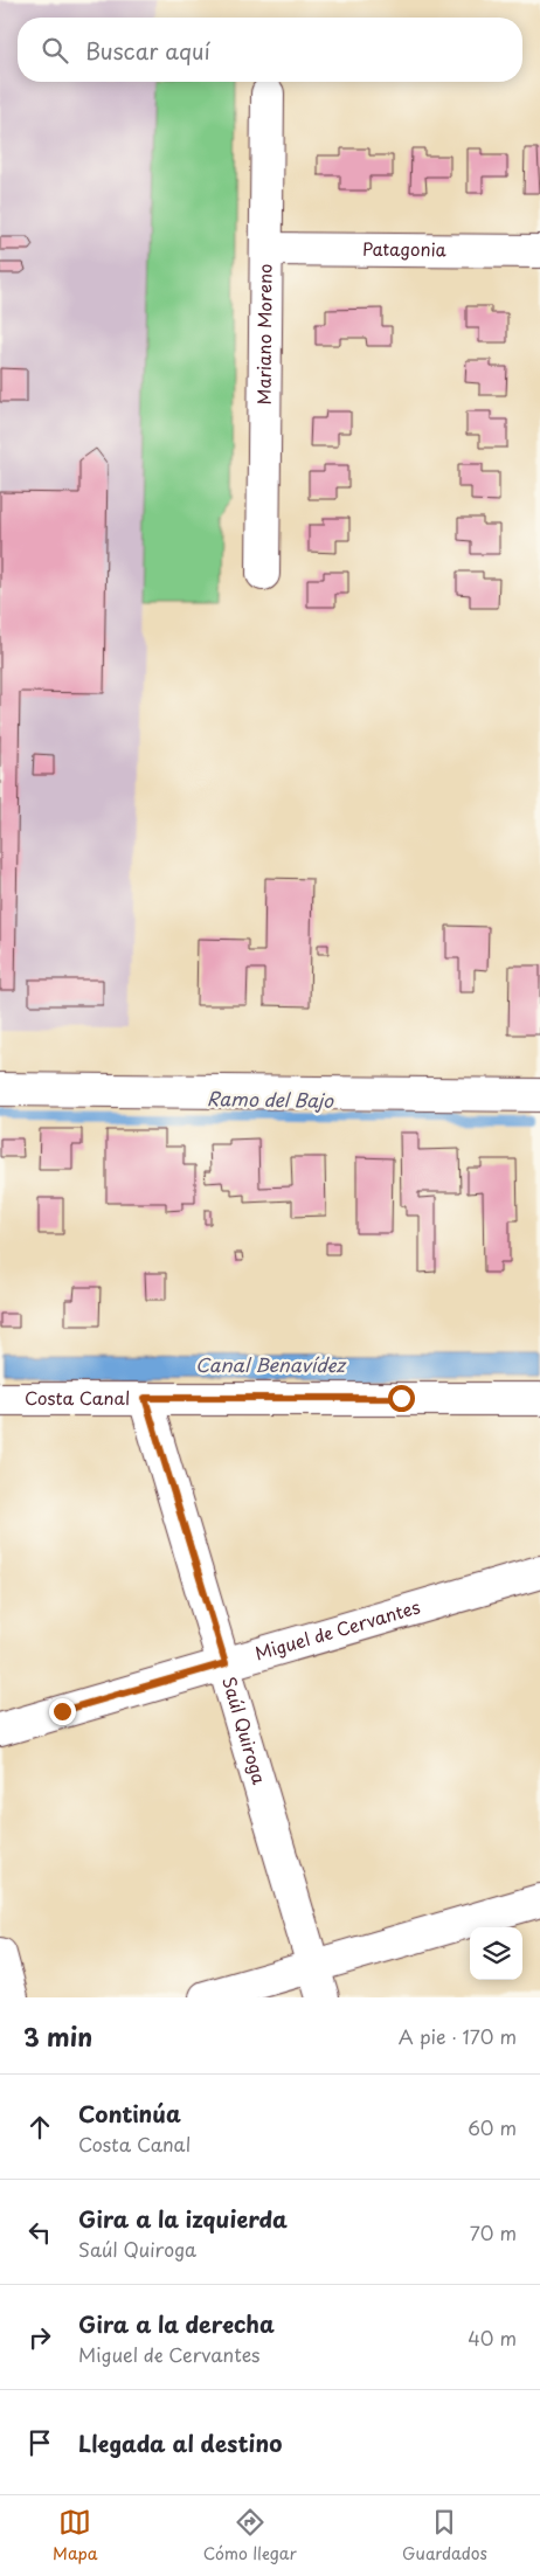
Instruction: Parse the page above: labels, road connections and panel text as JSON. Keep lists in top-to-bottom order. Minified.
{"streets":{"street":["Patagonia","Mariano Moreno","Costa Canal","Miguel de Cervantes","Saúl Quiroga"]},"crossings":[["Patagonia","Mariano Moreno"],["Costa Canal","Saúl Quiroga"],["Miguel de Cervantes","Saúl Quiroga"]],"water":["Ramo del Bajo","Canal Benavídez"],"page":{"search":"Buscar aquí","heading":["3 min","A pie · 170 m"],"list":[["Continúa","Costa Canal","60 m"],["Gira a la izquierda","Saúl Quiroga","70 m"],["Gira a la derecha","Miguel de Cervantes","40 m"],"Llegada al destino"],"nav":["Mapa","Cómo llegar","Guardados"]}}
